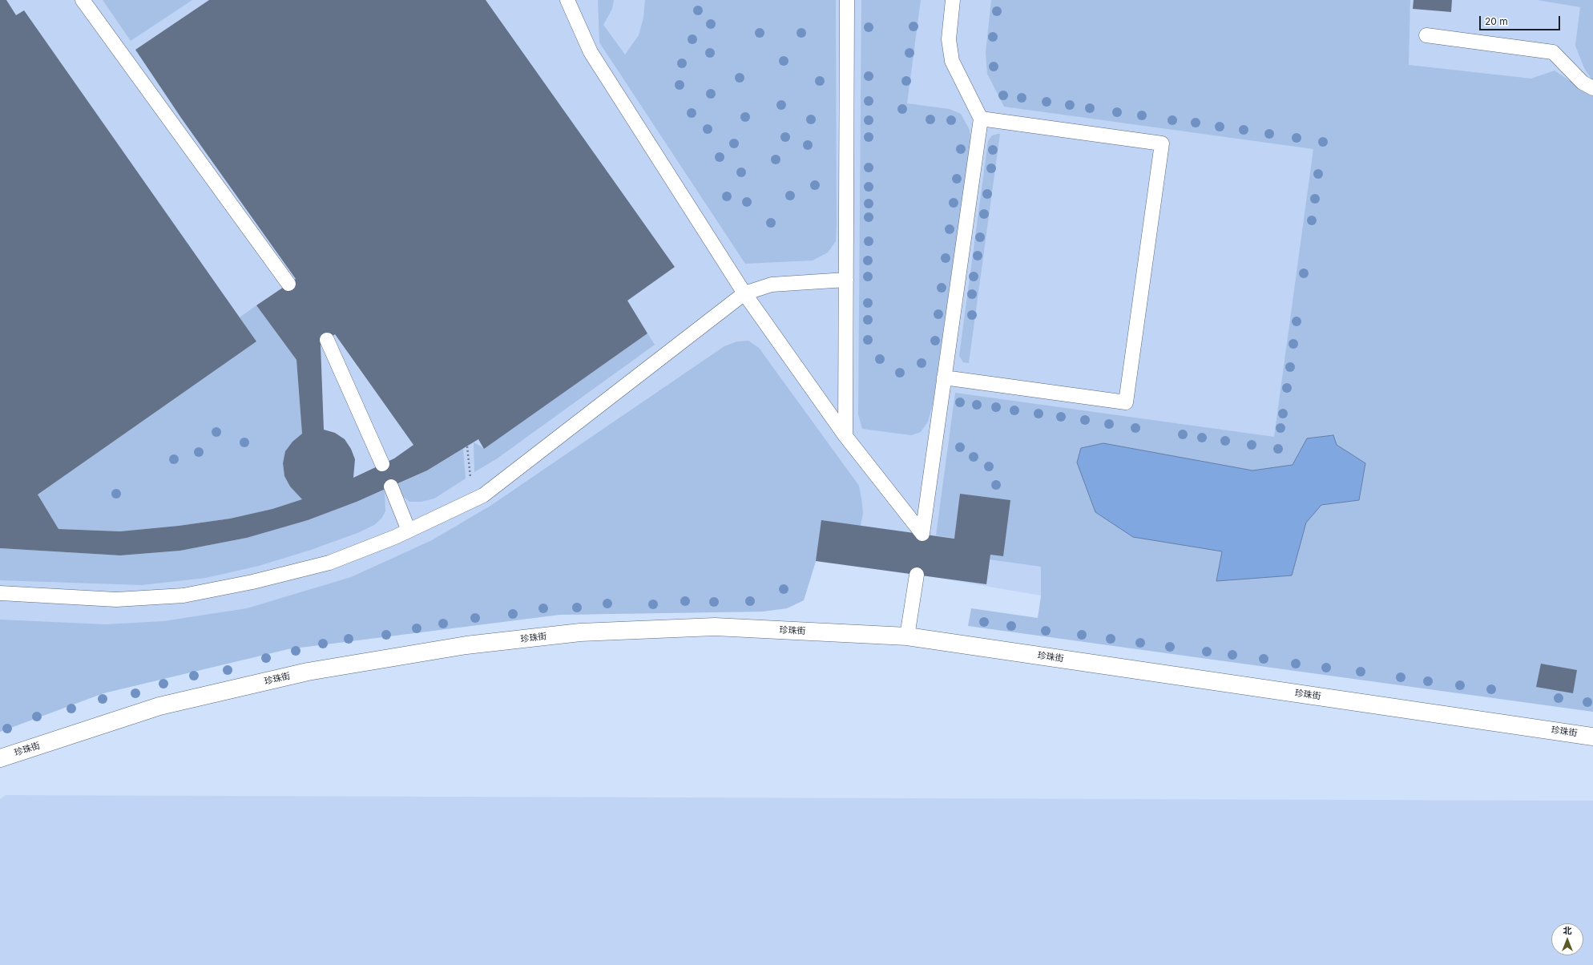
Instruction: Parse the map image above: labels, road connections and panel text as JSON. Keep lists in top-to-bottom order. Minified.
{"streets":{"street":["珍珠街"]},"scale_bar":"20 m","north":"top"}
